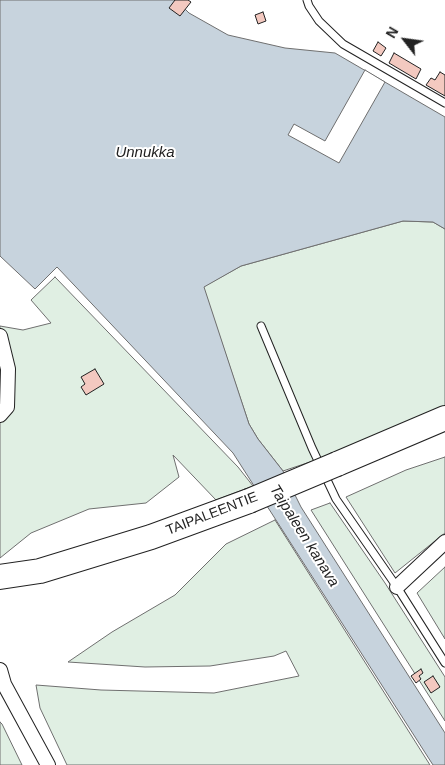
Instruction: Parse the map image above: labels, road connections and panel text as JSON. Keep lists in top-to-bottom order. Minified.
{"streets":{"highway":["TAIPALEENTIE"]},"water":["Unnukka","Taipaleen kanava"],"north":"top left"}
